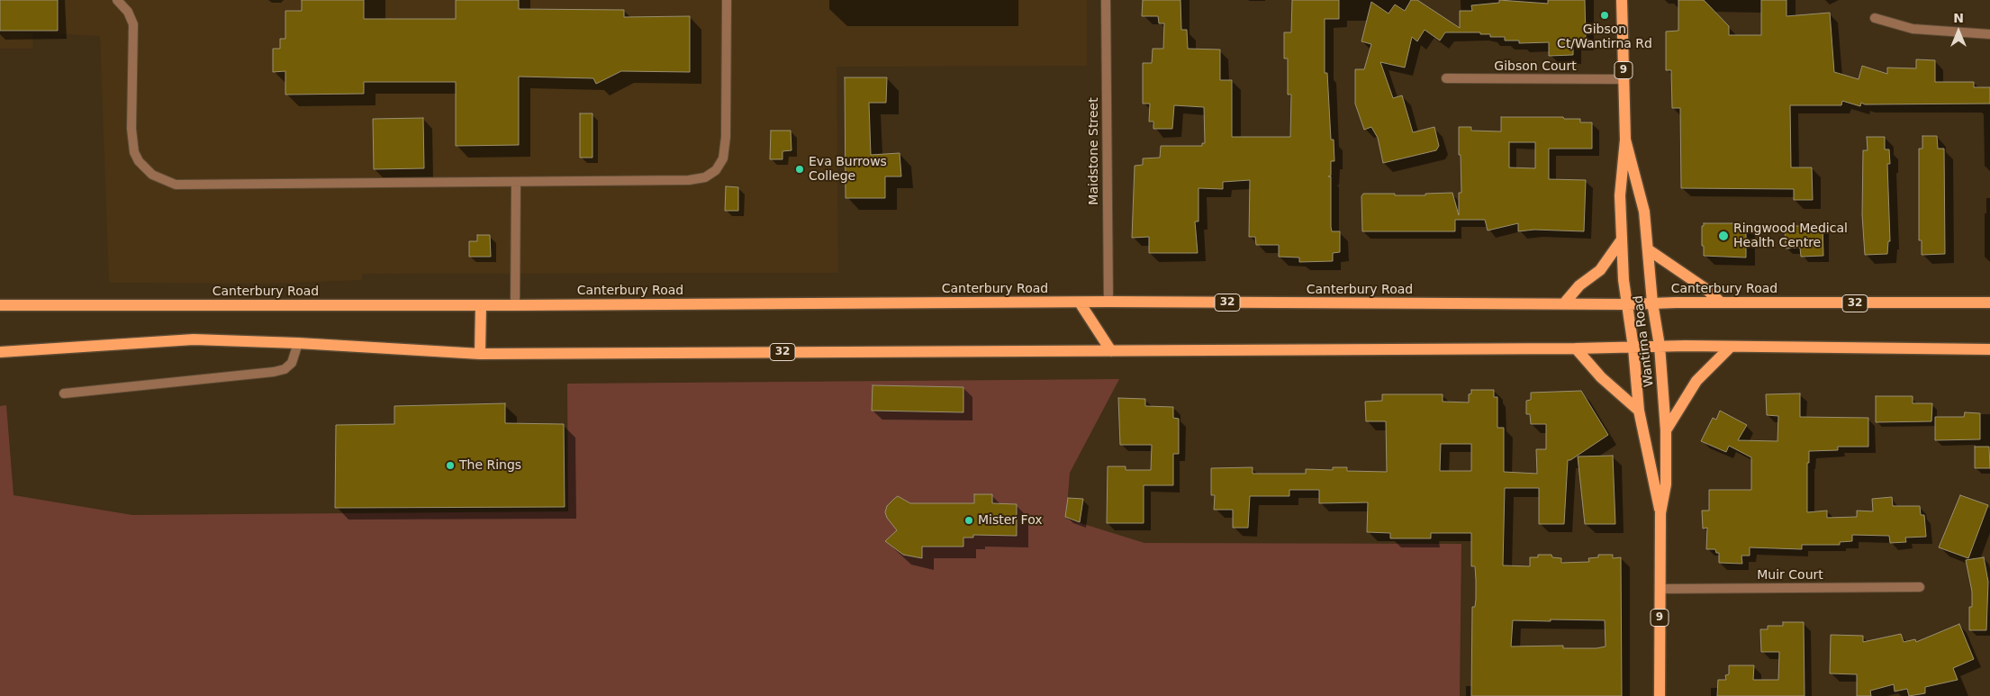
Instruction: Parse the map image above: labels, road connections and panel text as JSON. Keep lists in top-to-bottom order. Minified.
{"streets":{"main road":["9","Canterbury Road","32","Wantirna Road"],"street":["Gibson Court","Maidstone Street","Muir Court"]},"crossings":[["Gibson Court","Wantirna Road"],["Maidstone Street","Canterbury Road"],["Canterbury Road","Wantirna Road"],["32","Wantirna Road"],["Wantirna Road","Muir Court"]],"places":["Gibson Ct/Wantirna Rd","Eva Burrows College","Ringwood Medical Health Centre","The Rings","Mister Fox"],"north":"top"}
